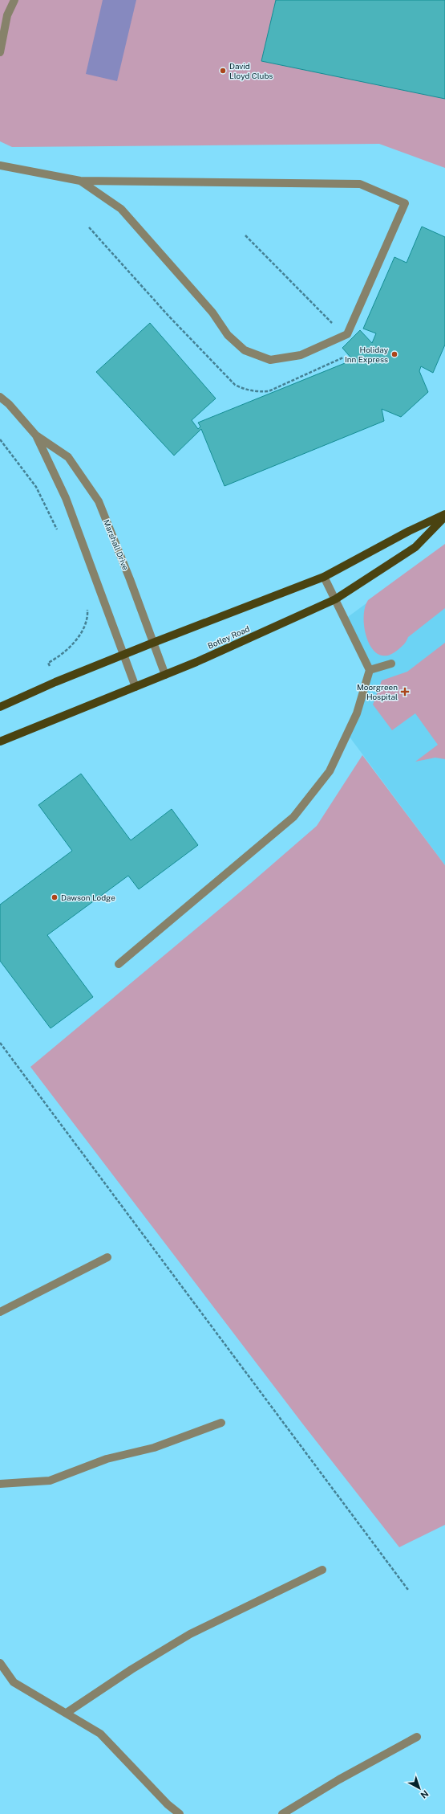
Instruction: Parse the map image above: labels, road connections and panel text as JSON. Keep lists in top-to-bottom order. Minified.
{"streets":{"main road":["Botley Road"],"street":["Marshall Drive"]},"crossings":[["Marshall Drive","Botley Road"]],"places":{"other":["David Lloyd Clubs","Holiday Inn Express","Dawson Lodge"],"health":["Moorgreen Hospital"]},"north":"bottom right"}
